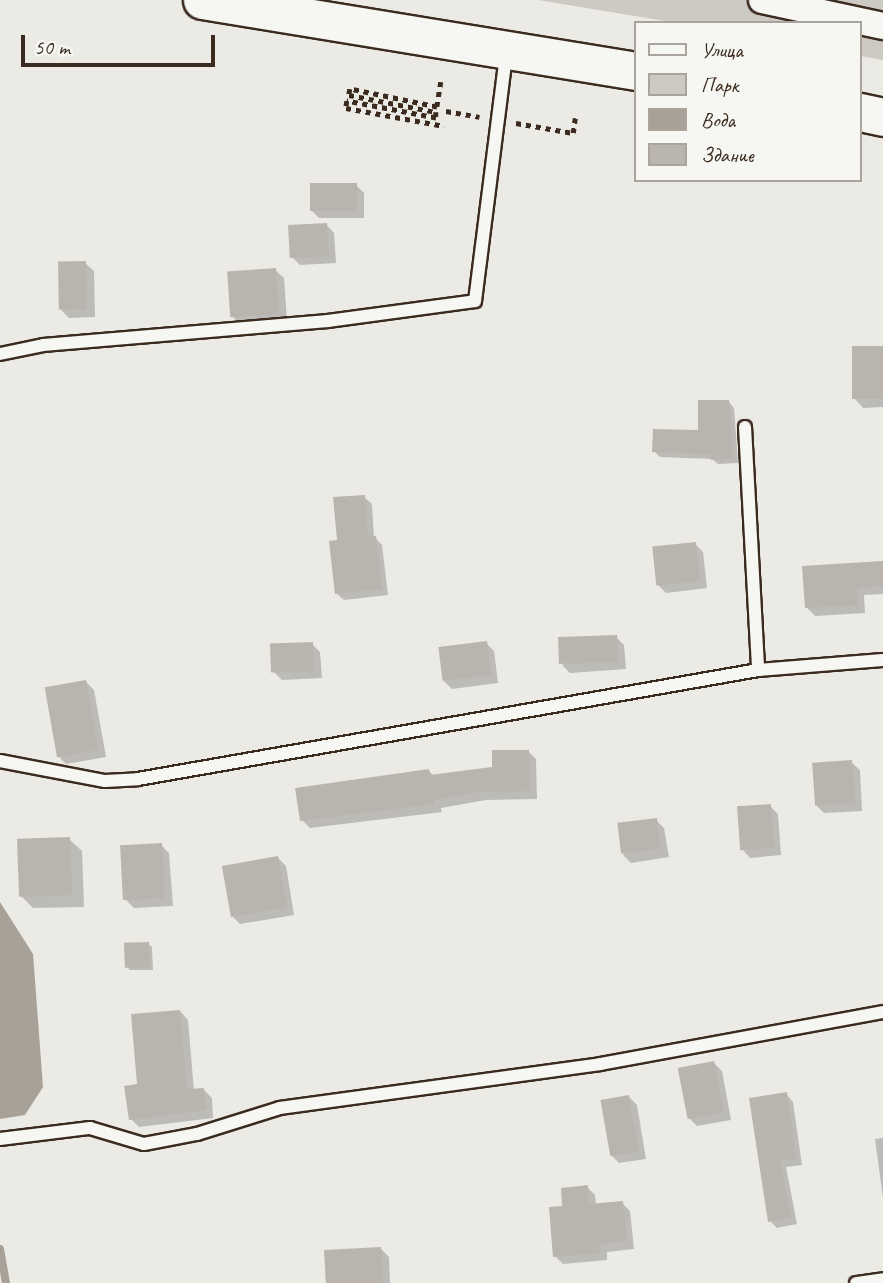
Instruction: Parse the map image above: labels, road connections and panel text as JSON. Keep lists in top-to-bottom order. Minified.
{"legend":["Улица","Парк","Вода","Здание"],"scale_bar":"50 m"}
